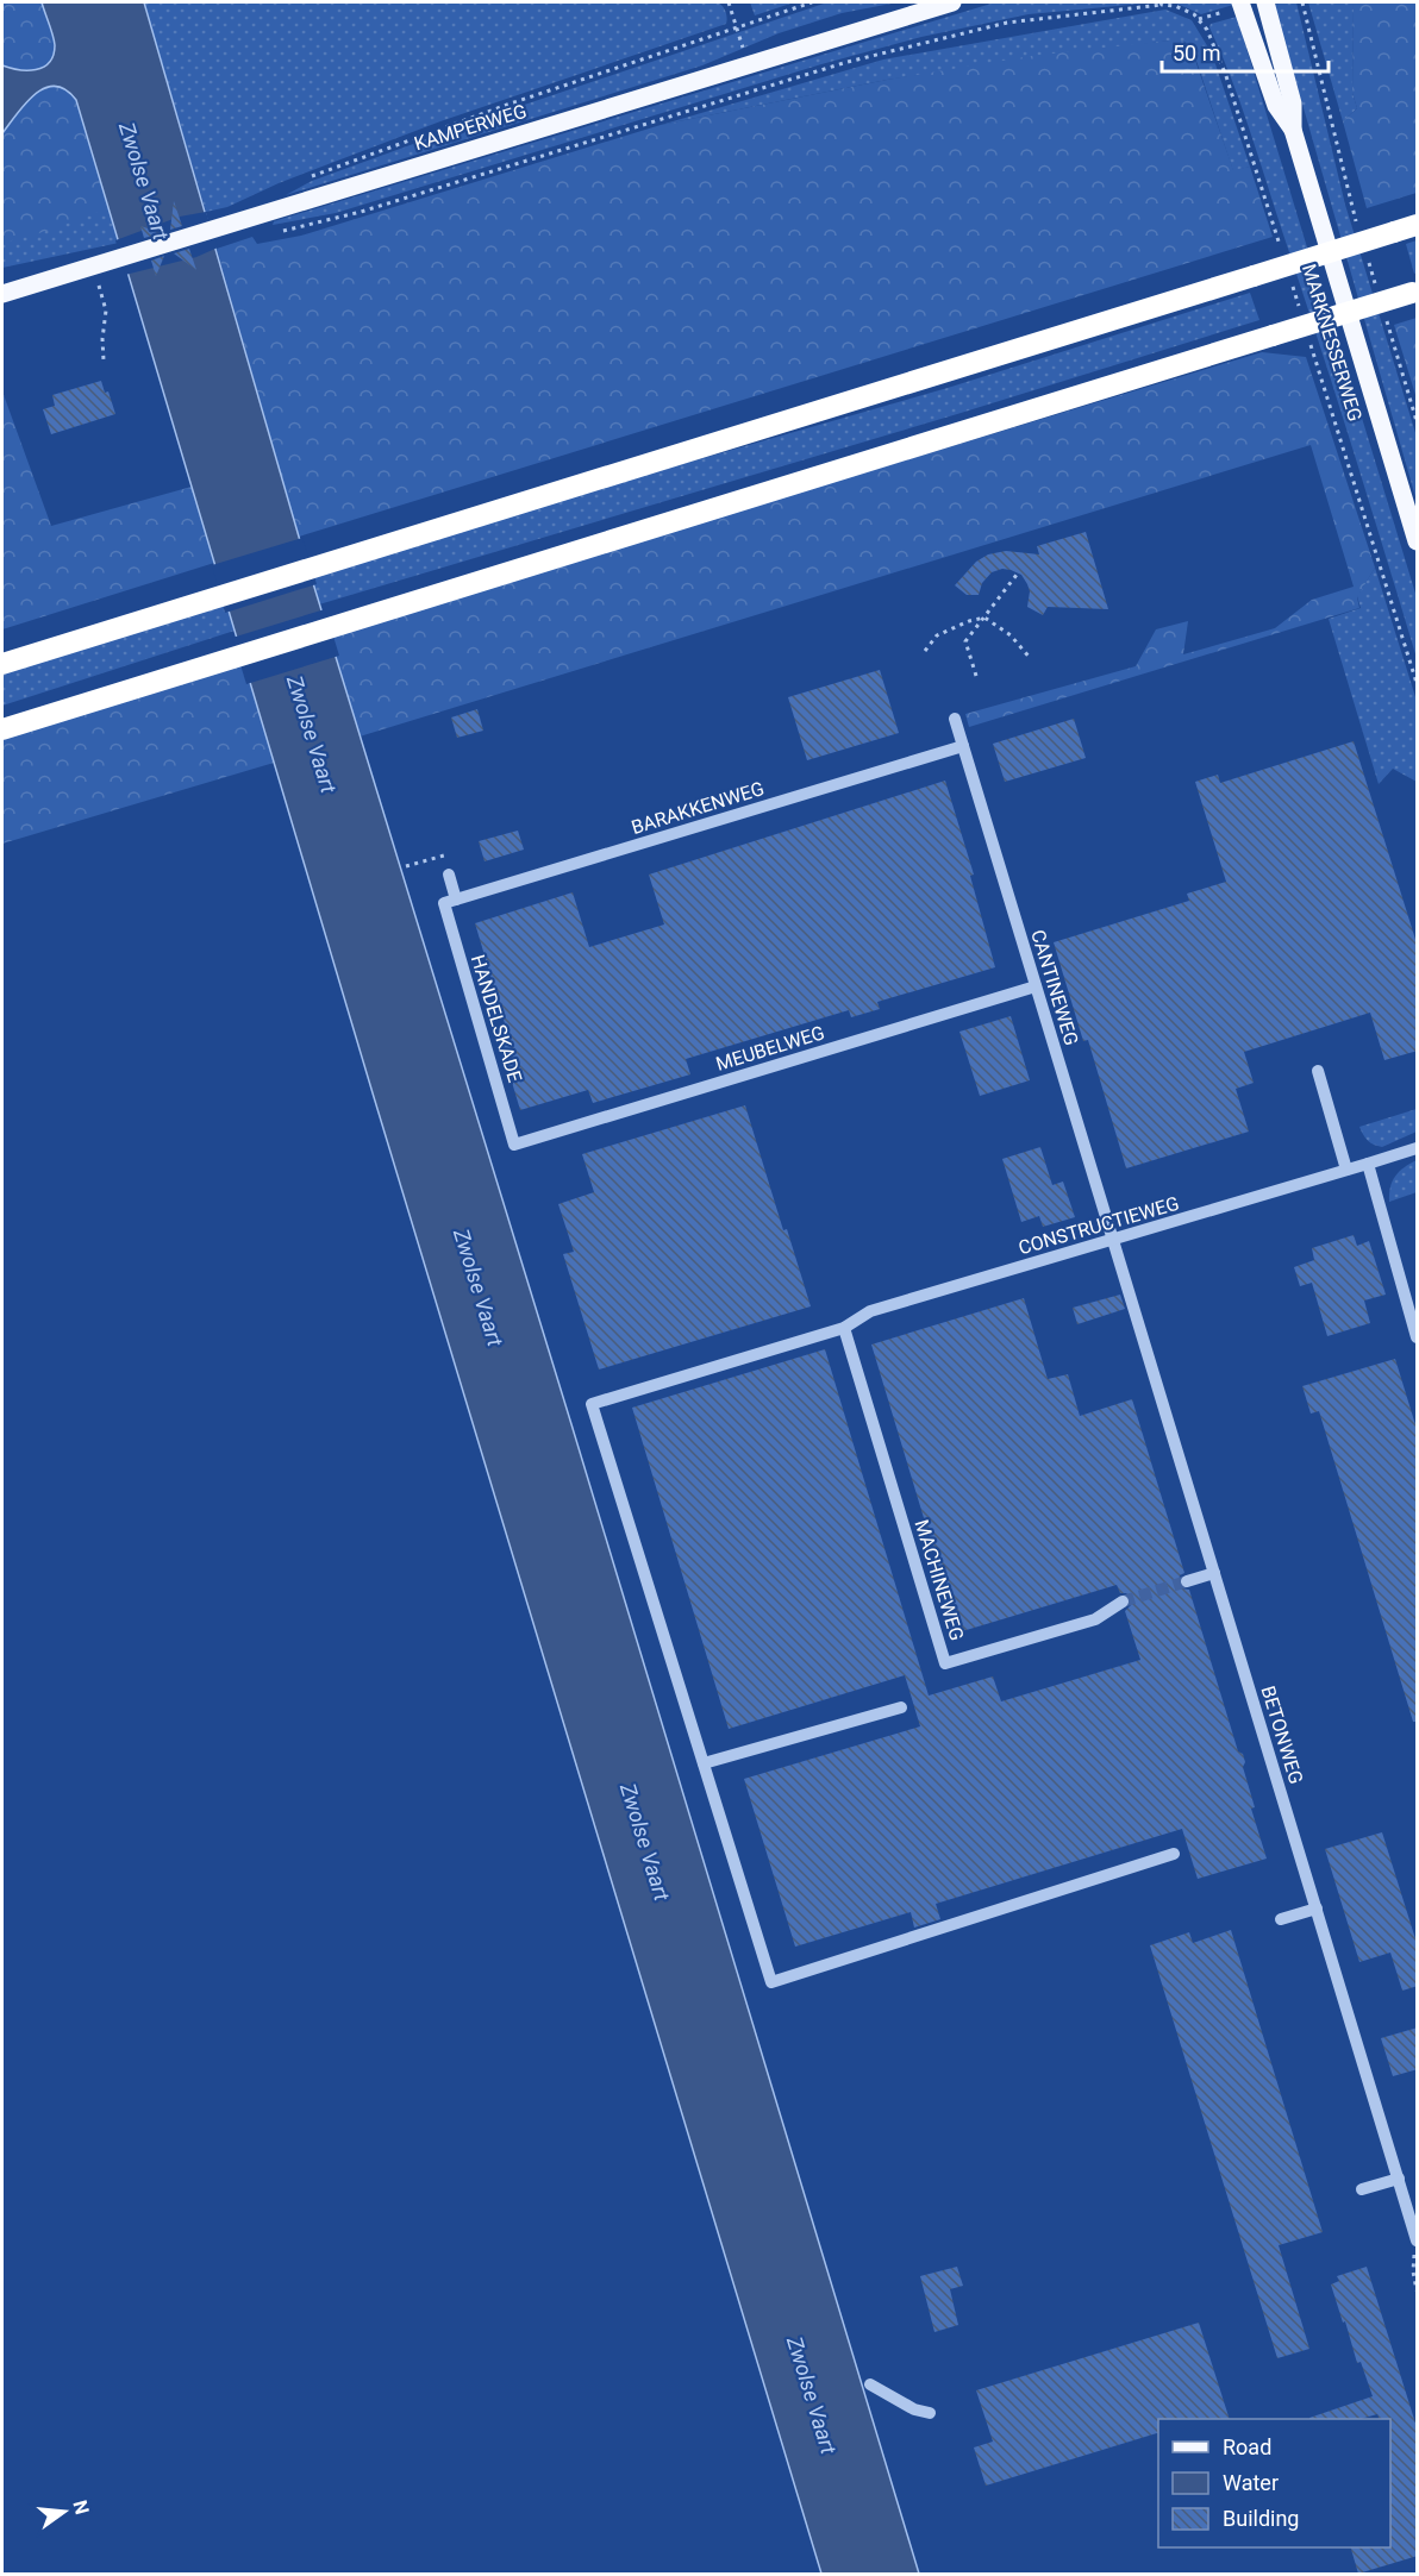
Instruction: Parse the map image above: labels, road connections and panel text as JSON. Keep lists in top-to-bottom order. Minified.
{"streets":{"main road":["KAMPERWEG","MARKNESSERWEG"],"street":["BARAKKENWEG","CANTINEWEG","HANDELSKADE","MEUBELWEG","CONSTRUCTIEWEG","MACHINEWEG","BETONWEG"]},"crossings":[["BARAKKENWEG","CANTINEWEG"],["BARAKKENWEG","HANDELSKADE"],["CANTINEWEG","MEUBELWEG"],["CANTINEWEG","CONSTRUCTIEWEG"],["CANTINEWEG","BETONWEG"],["HANDELSKADE","MEUBELWEG"],["CONSTRUCTIEWEG","MACHINEWEG"],["CONSTRUCTIEWEG","BETONWEG"]],"water":["Zwolse Vaart"],"legend":["Road","Water","Building"],"scale_bar":"50 m","north":"right"}
